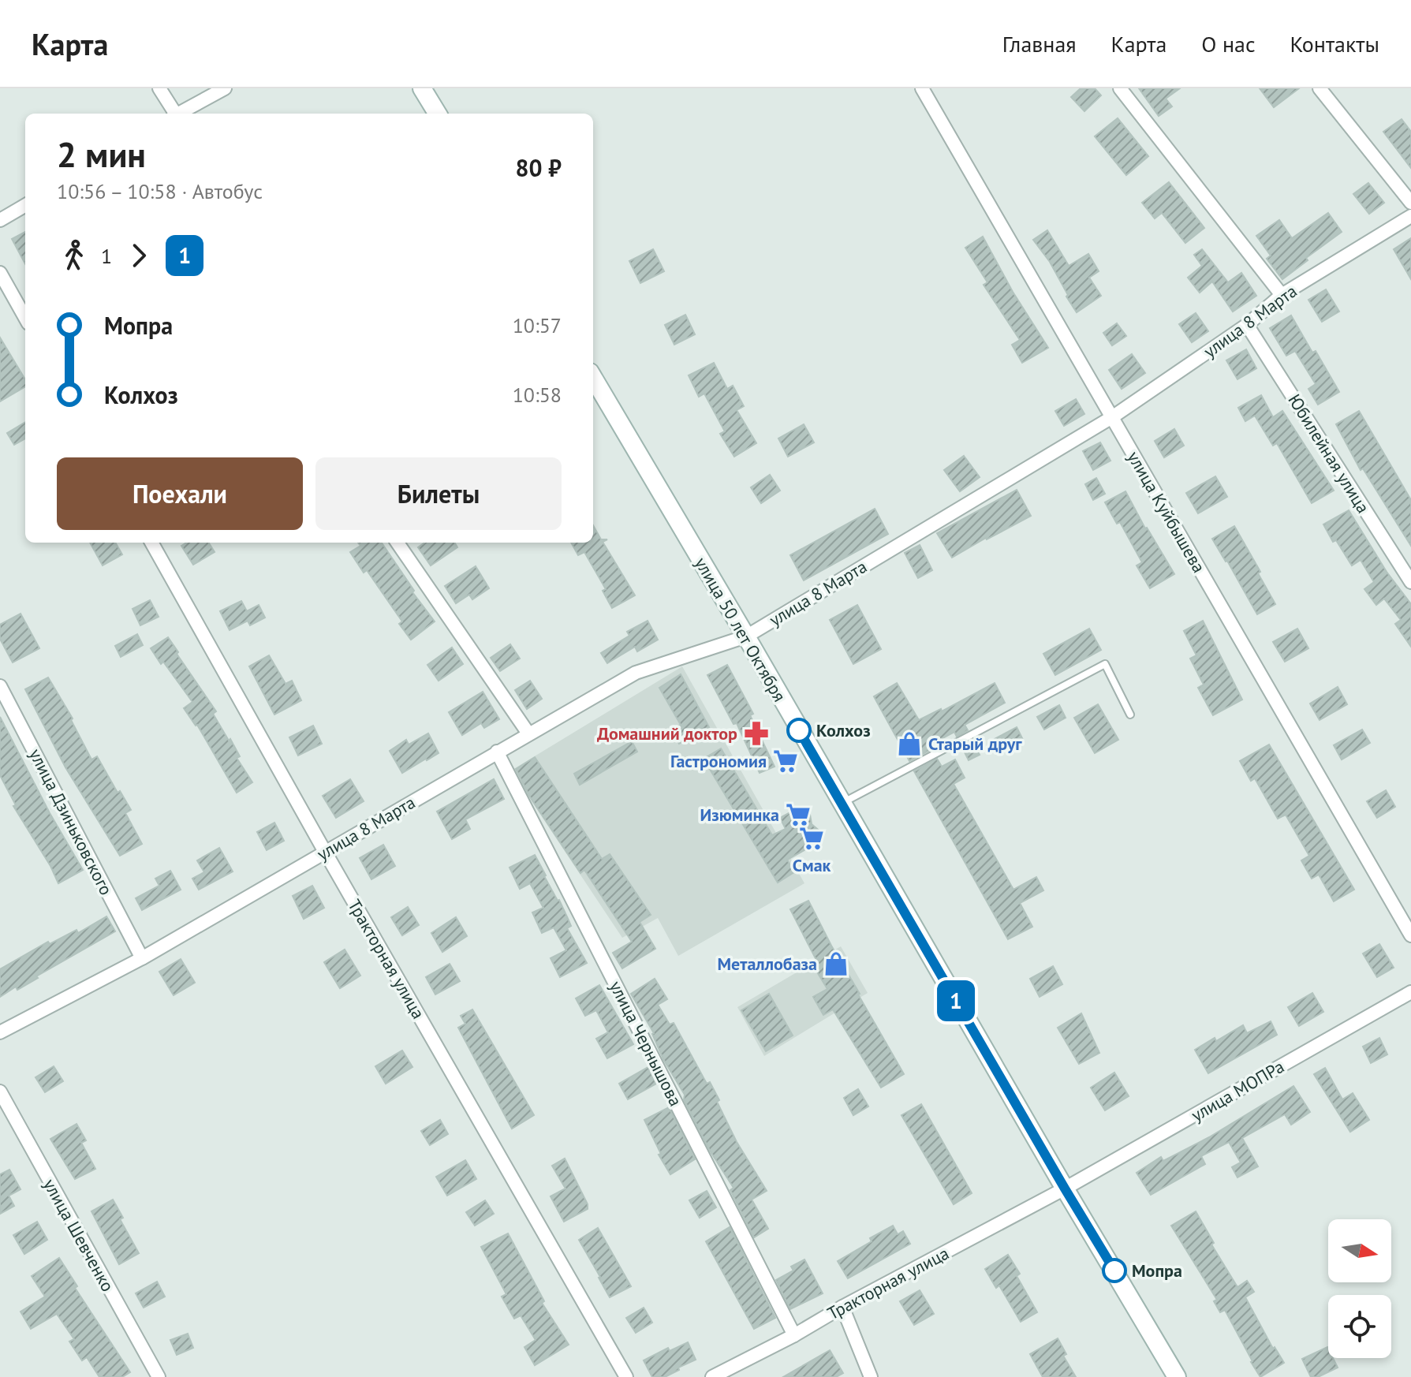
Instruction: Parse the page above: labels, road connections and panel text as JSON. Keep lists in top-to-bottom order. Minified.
{"streets":{"main road":["улица 50 лет Октября"],"street":["улица 8 Марта","Юбилейная улица","улица Куйбышева","улица Дзиньковского","Тракторная улица","улица Чернышова","улица МОПРа","улица Шевченко"]},"crossings":[["улица 8 Марта","Юбилейная улица"],["улица 8 Марта","улица Куйбышева"],["улица 8 Марта","улица 50 лет Октября"],["улица 8 Марта","улица Дзиньковского"],["улица 8 Марта","Тракторная улица"],["улица 8 Марта","улица Чернышова"],["улица 50 лет Октября","Тракторная улица"],["улица 50 лет Октября","улица МОПРа"],["Тракторная улица","улица Чернышова"],["Тракторная улица","улица МОПРа"]],"places":{"other":["Колхоз","Мопра"],"pharmacy":["Домашний доктор"],"shop":["Старый друг","Металлобаза"],"supermarket":["Гастрономия","Изюминка","Смак"]},"lines":["bus line 1"],"north":"right","page":{"header":"Карта","nav":["Главная","Карта","О нас","Контакты"],"on_map":"1","heading":["2 мин","10:56 – 10:58 · Автобус","80 ₽"],"legs":["1","1"],"list":[{"name":"Мопра","value":"10:57"},{"name":"Колхоз","value":"10:58"}],"buttons":["Поехали","Билеты"]}}
